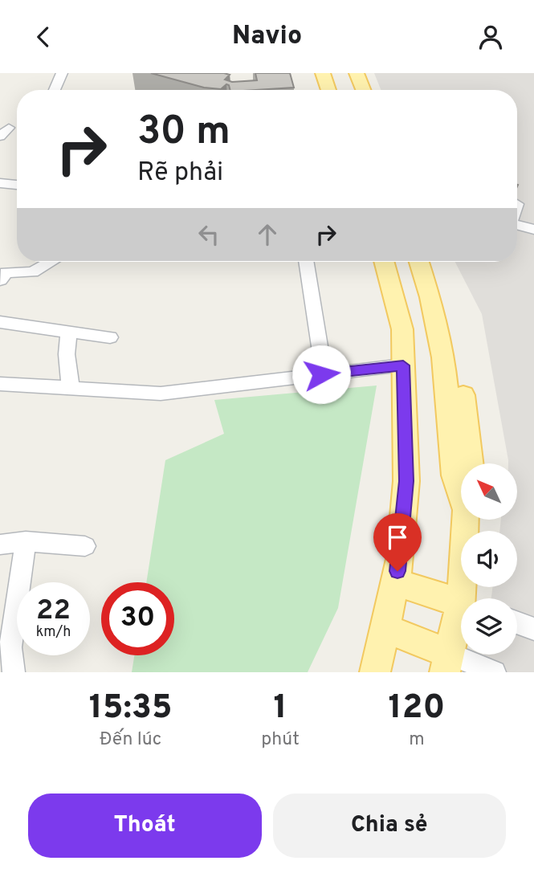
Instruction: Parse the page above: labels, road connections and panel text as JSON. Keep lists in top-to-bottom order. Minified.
{"north":"top left","page":{"header":"Navio","turn":["30 m","Rẽ phải"],"speed":"22 km/h","limit":"30","eta":["15:35","Đến lúc","1","phút","120","m"],"buttons":["Thoát","Chia sẻ"]}}
